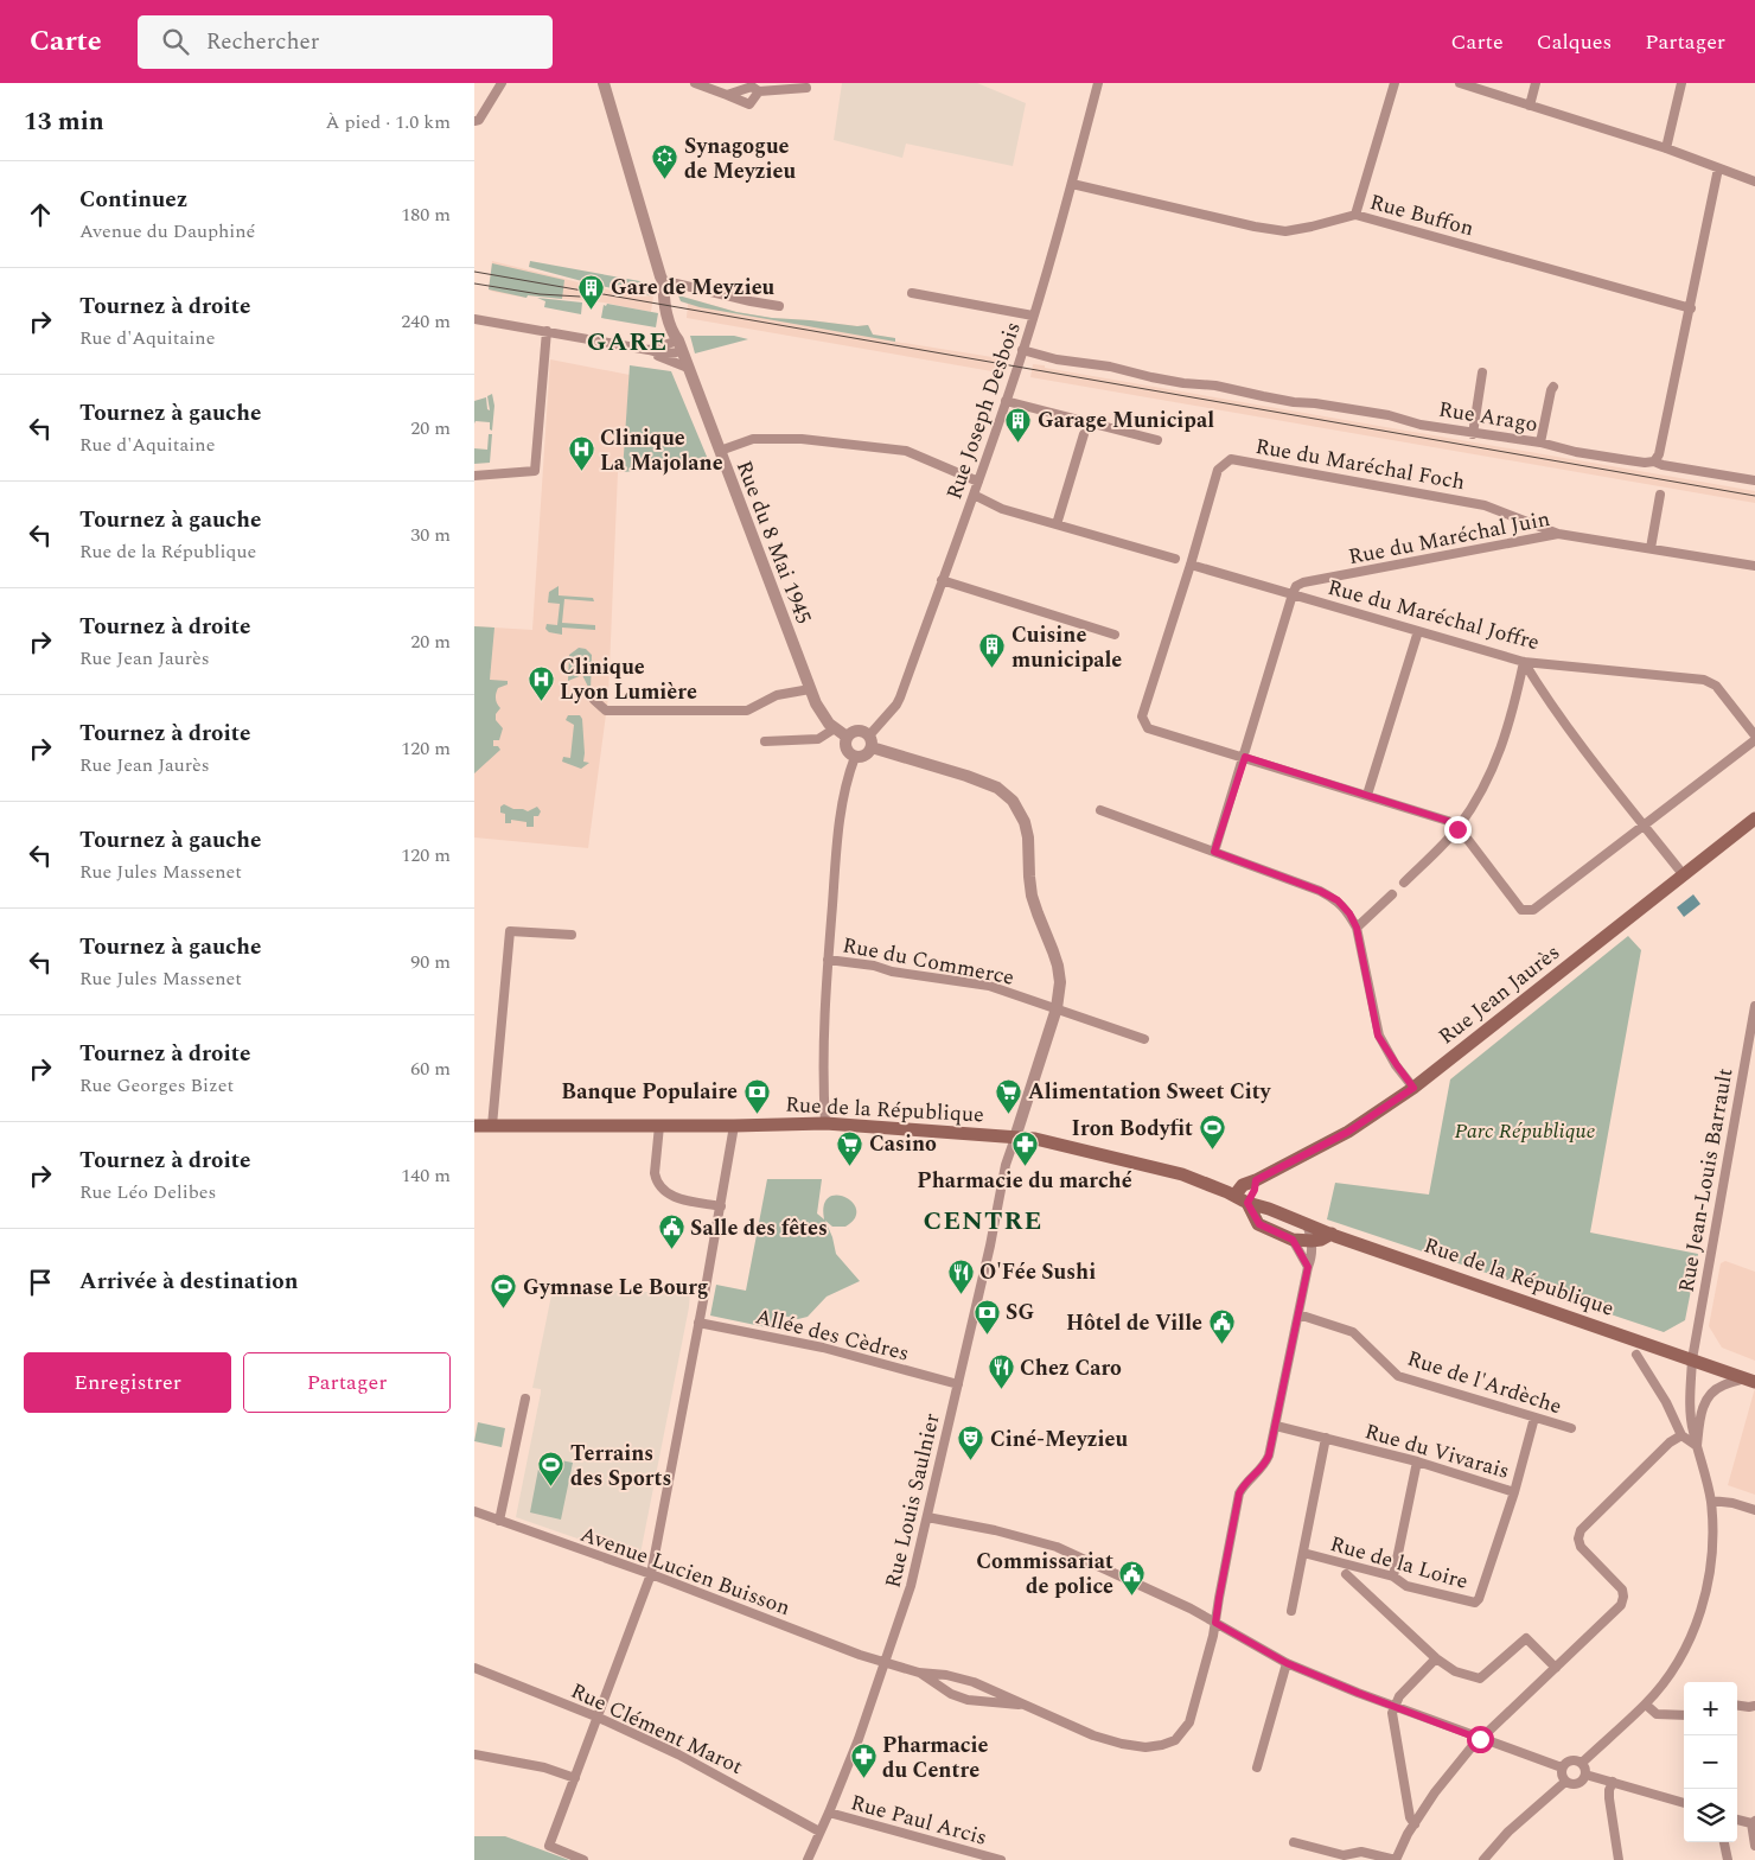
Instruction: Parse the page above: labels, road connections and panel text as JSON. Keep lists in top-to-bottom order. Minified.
{"streets":{"main road":["Rue Jean Jaurès","Rue de la République"],"street":["Rue Buffon","Rue Joseph Desbois","Rue Arago","Rue du Maréchal Foch","Rue du Maréchal Juin","Rue du 8 Mai 1945","Rue du Maréchal Joffre","Rue du Commerce","Rue Jean-Louis Barrault","Allée des Cèdres","Rue de l'Ardèche","Rue du Vivarais","Rue Louis Saulnier","Rue de la Loire","Avenue Lucien Buisson","Rue Clément Marot","Rue Paul Arcis"]},"crossings":[["Rue Buffon","Rue Joseph Desbois"],["Rue Joseph Desbois","Rue Arago"],["Rue Joseph Desbois","Rue du 8 Mai 1945"],["Rue du Maréchal Foch","Rue du Maréchal Juin"],["Rue du Maréchal Juin","Rue du Maréchal Joffre"],["Rue Jean Jaurès","Rue de la République"],["Rue de la République","Rue Jean-Louis Barrault"],["Rue de la République","Rue Louis Saulnier"],["Allée des Cèdres","Rue Louis Saulnier"],["Rue de l'Ardèche","Rue du Vivarais"],["Rue du Vivarais","Rue de la Loire"],["Rue Louis Saulnier","Avenue Lucien Buisson"],["Rue Louis Saulnier","Rue Clément Marot"],["Rue Louis Saulnier","Rue Paul Arcis"]],"districts":["GARE","CENTRE"],"parks":["Parc République"],"places":{"synagogue":["Synagogue de Meyzieu"],"building":["Gare de Meyzieu","Garage Municipal","Cuisine municipale"],"hospital":["Clinique La Majolane","Clinique Lyon Lumière"],"bank":["Banque Populaire","SG"],"supermarket":["Alimentation Sweet City","Casino"],"sports":["Iron Bodyfit","Gymnase Le Bourg","Terrains des Sports"],"pharmacy":["Pharmacie du marché","Pharmacie du Centre"],"public building":["Salle des fêtes","Hôtel de Ville","Commissariat de police"],"restaurant":["O'Fée Sushi","Chez Caro"],"theatre":["Ciné-Meyzieu"]},"page":{"header":"Carte","search":"Rechercher","nav":["Carte","Calques","Partager"],"heading":["13 min","À pied · 1.0 km"],"list":[["Continuez","Avenue du Dauphiné","180 m"],["Tournez à droite","Rue d'Aquitaine","240 m"],["Tournez à gauche","Rue d'Aquitaine","20 m"],["Tournez à gauche","Rue de la République","30 m"],["Tournez à droite","Rue Jean Jaurès","20 m"],["Tournez à droite","Rue Jean Jaurès","120 m"],["Tournez à gauche","Rue Jules Massenet","120 m"],["Tournez à gauche","Rue Jules Massenet","90 m"],["Tournez à droite","Rue Georges Bizet","60 m"],["Tournez à droite","Rue Léo Delibes","140 m"],"Arrivée à destination"],"buttons":["Enregistrer","Partager"],"map_buttons":["+","−"]}}
